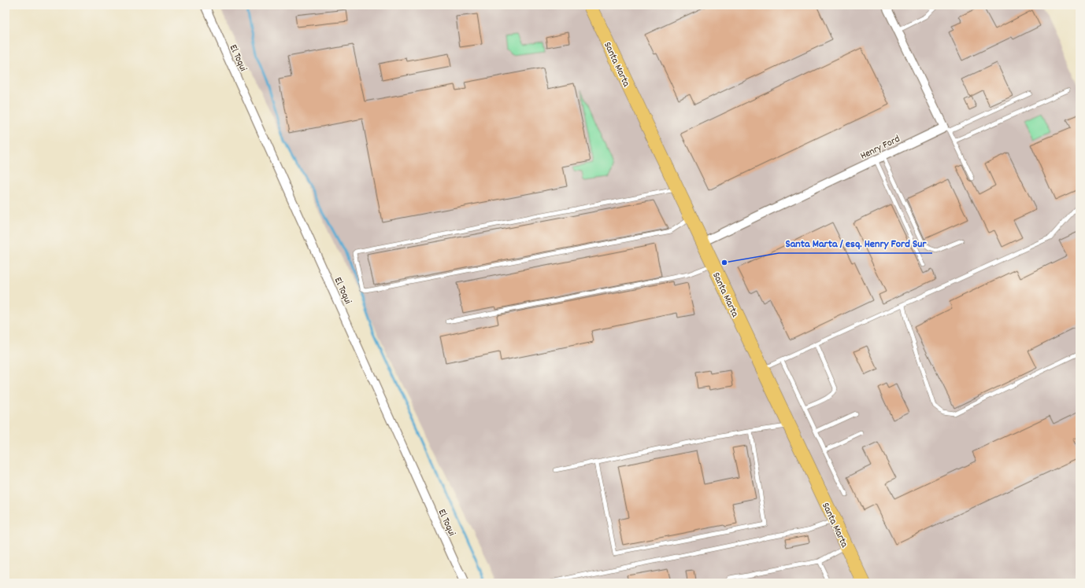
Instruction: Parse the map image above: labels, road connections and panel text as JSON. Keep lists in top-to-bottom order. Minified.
{"streets":{"main road":["Santa Marta"],"street":["El Toqui","Henry Ford"]},"crossings":[["Santa Marta","Henry Ford"]],"places":["Santa Marta / esq. Henry Ford Sur"]}
